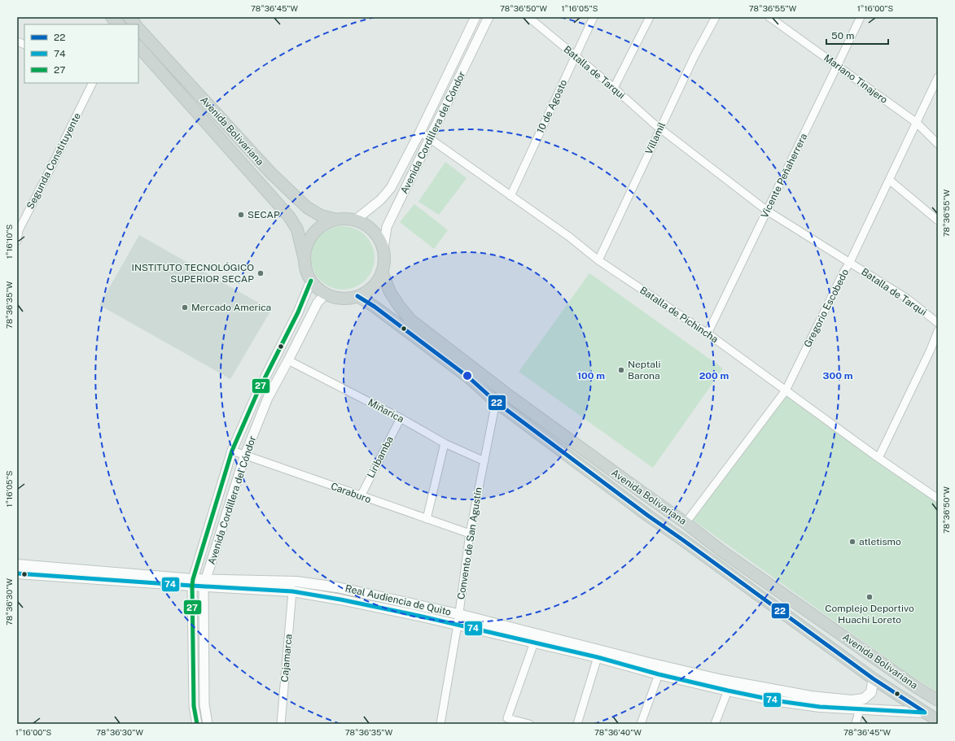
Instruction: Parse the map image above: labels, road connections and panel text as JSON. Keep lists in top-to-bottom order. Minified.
{"streets":{"main road":["Avenida Bolivariana","Real Audiencia de Quito"],"street":["Batalla de Tarqui","Mariano Tinajero","10 de Agosto","Avenida Cordillera del Cóndor","Villamil","Segunda Constituyente","Vicente Peñaherrera","Gregorio Escobedo","Batalla de Pichincha","Miñarica","Liribamba","Caraburo","Convento de San Agustín","Cajamarca"]},"crossings":[["Batalla de Tarqui","10 de Agosto"],["Batalla de Tarqui","Villamil"],["Batalla de Tarqui","Vicente Peñaherrera"],["Batalla de Tarqui","Gregorio Escobedo"],["Mariano Tinajero","Vicente Peñaherrera"],["Mariano Tinajero","Gregorio Escobedo"],["10 de Agosto","Batalla de Pichincha"],["Avenida Bolivariana","Avenida Cordillera del Cóndor"],["Avenida Bolivariana","Gregorio Escobedo"],["Avenida Bolivariana","Convento de San Agustín"],["Avenida Bolivariana","Real Audiencia de Quito"],["Avenida Cordillera del Cóndor","Batalla de Pichincha"],["Avenida Cordillera del Cóndor","Miñarica"],["Avenida Cordillera del Cóndor","Caraburo"],["Avenida Cordillera del Cóndor","Real Audiencia de Quito"],["Villamil","Batalla de Pichincha"],["Vicente Peñaherrera","Batalla de Pichincha"],["Gregorio Escobedo","Batalla de Pichincha"],["Miñarica","Liribamba"],["Miñarica","Convento de San Agustín"],["Liribamba","Caraburo"],["Caraburo","Convento de San Agustín"],["Convento de San Agustín","Real Audiencia de Quito"],["Real Audiencia de Quito","Cajamarca"]],"places":["SECAP","INSTITUTO TECNOLÓGICO SUPERIOR SECAP","Mercado America","Neptali Barona","atletismo","Complejo Deportivo Huachi Loreto"],"lines":["transit line 27","transit line 22","transit line 74"],"legend":["22","74","27"],"scale_bar":"50 m","coordinates":["78°36'45\"W","78°36'50\"W","1°16'05\"S","78°36'55\"W","1°16'00\"S","1°16'10\"S","78°36'35\"W","78°36'30\"W","78°36'40\"W"],"rings":["100 m","200 m","300 m"]}
